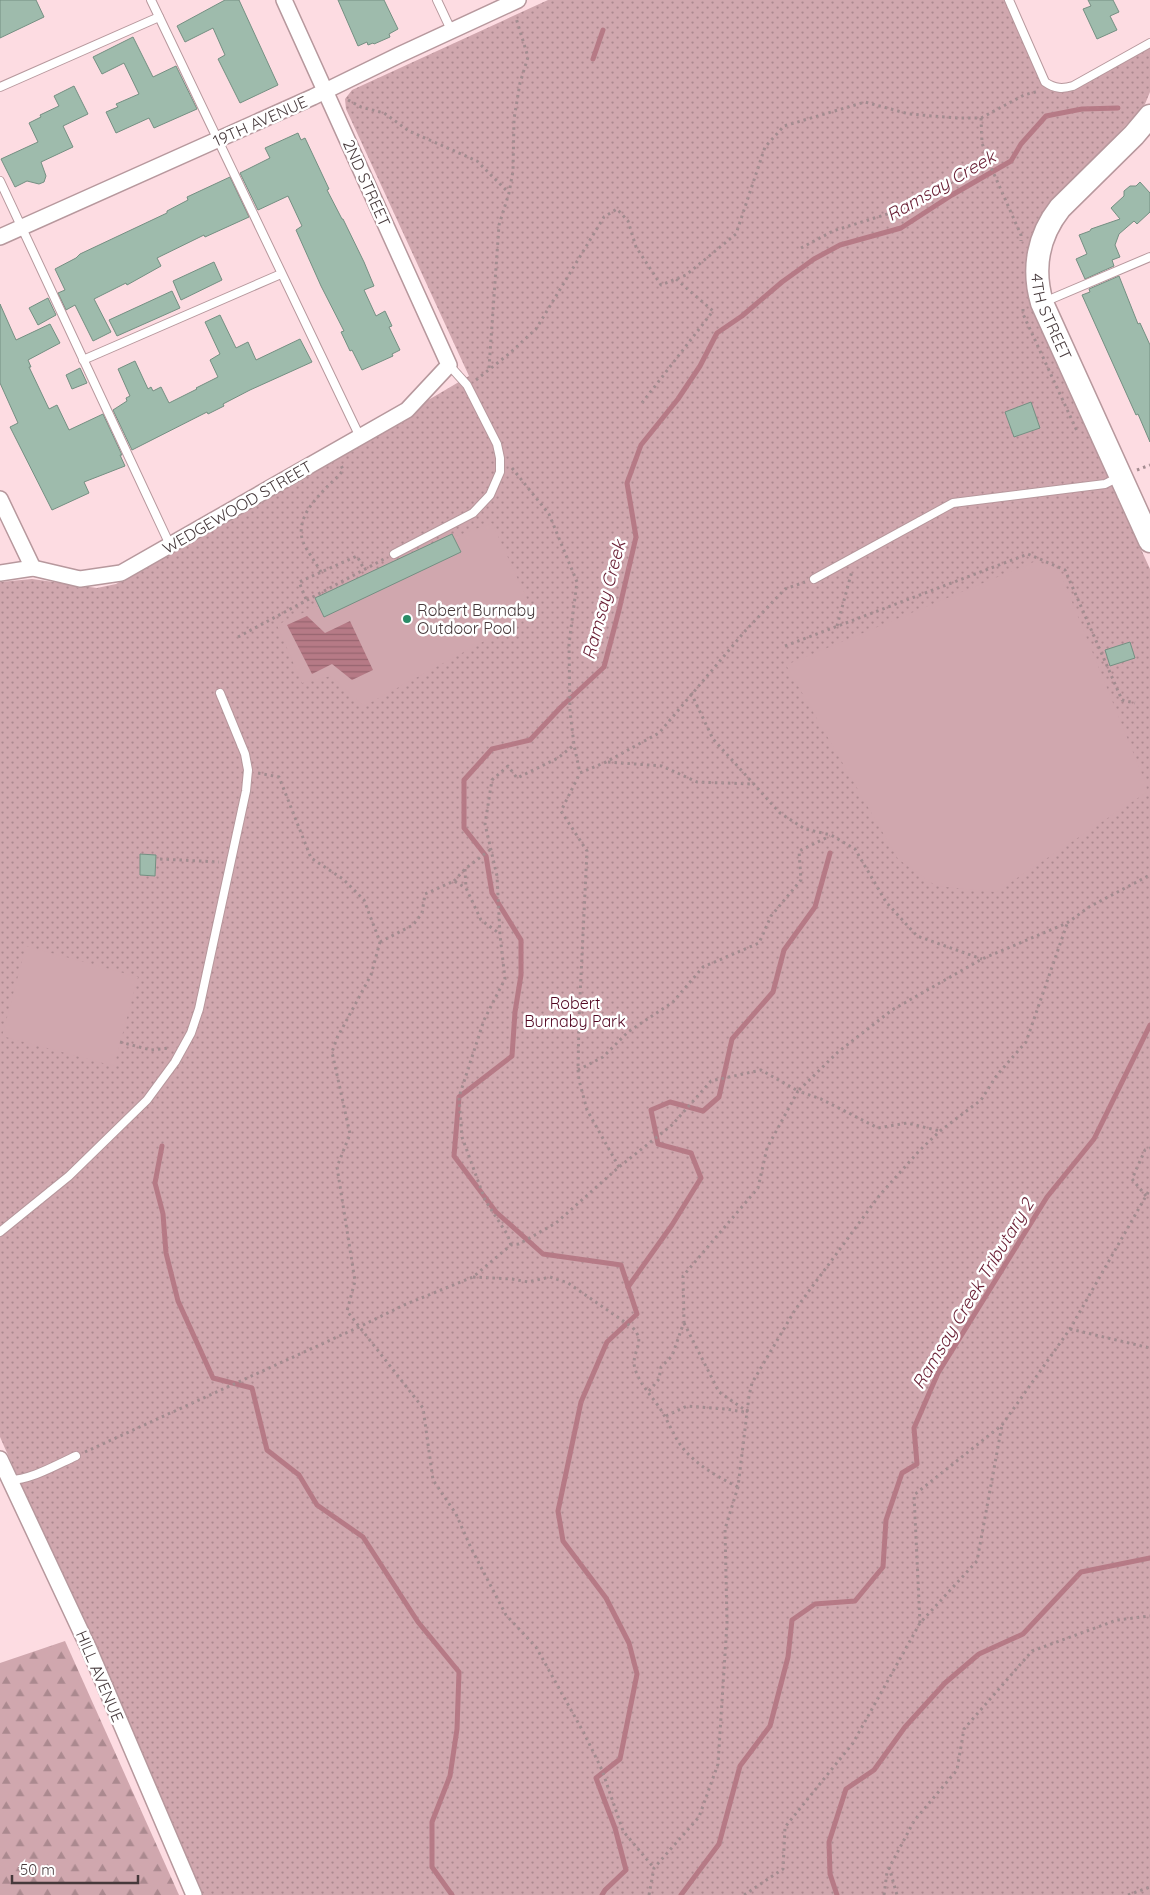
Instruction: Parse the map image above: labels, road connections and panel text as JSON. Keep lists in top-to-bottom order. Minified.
{"streets":{"street":["19TH AVENUE","2ND STREET","4TH STREET","WEDGEWOOD STREET","HILL AVENUE"]},"crossings":[["19TH AVENUE","2ND STREET"],["2ND STREET","WEDGEWOOD STREET"]],"water":["Ramsay Creek","Ramsay Creek Tributary 2"],"parks":["Robert Burnaby Park"],"places":["Robert Burnaby Outdoor Pool"],"scale_bar":"50 m"}
